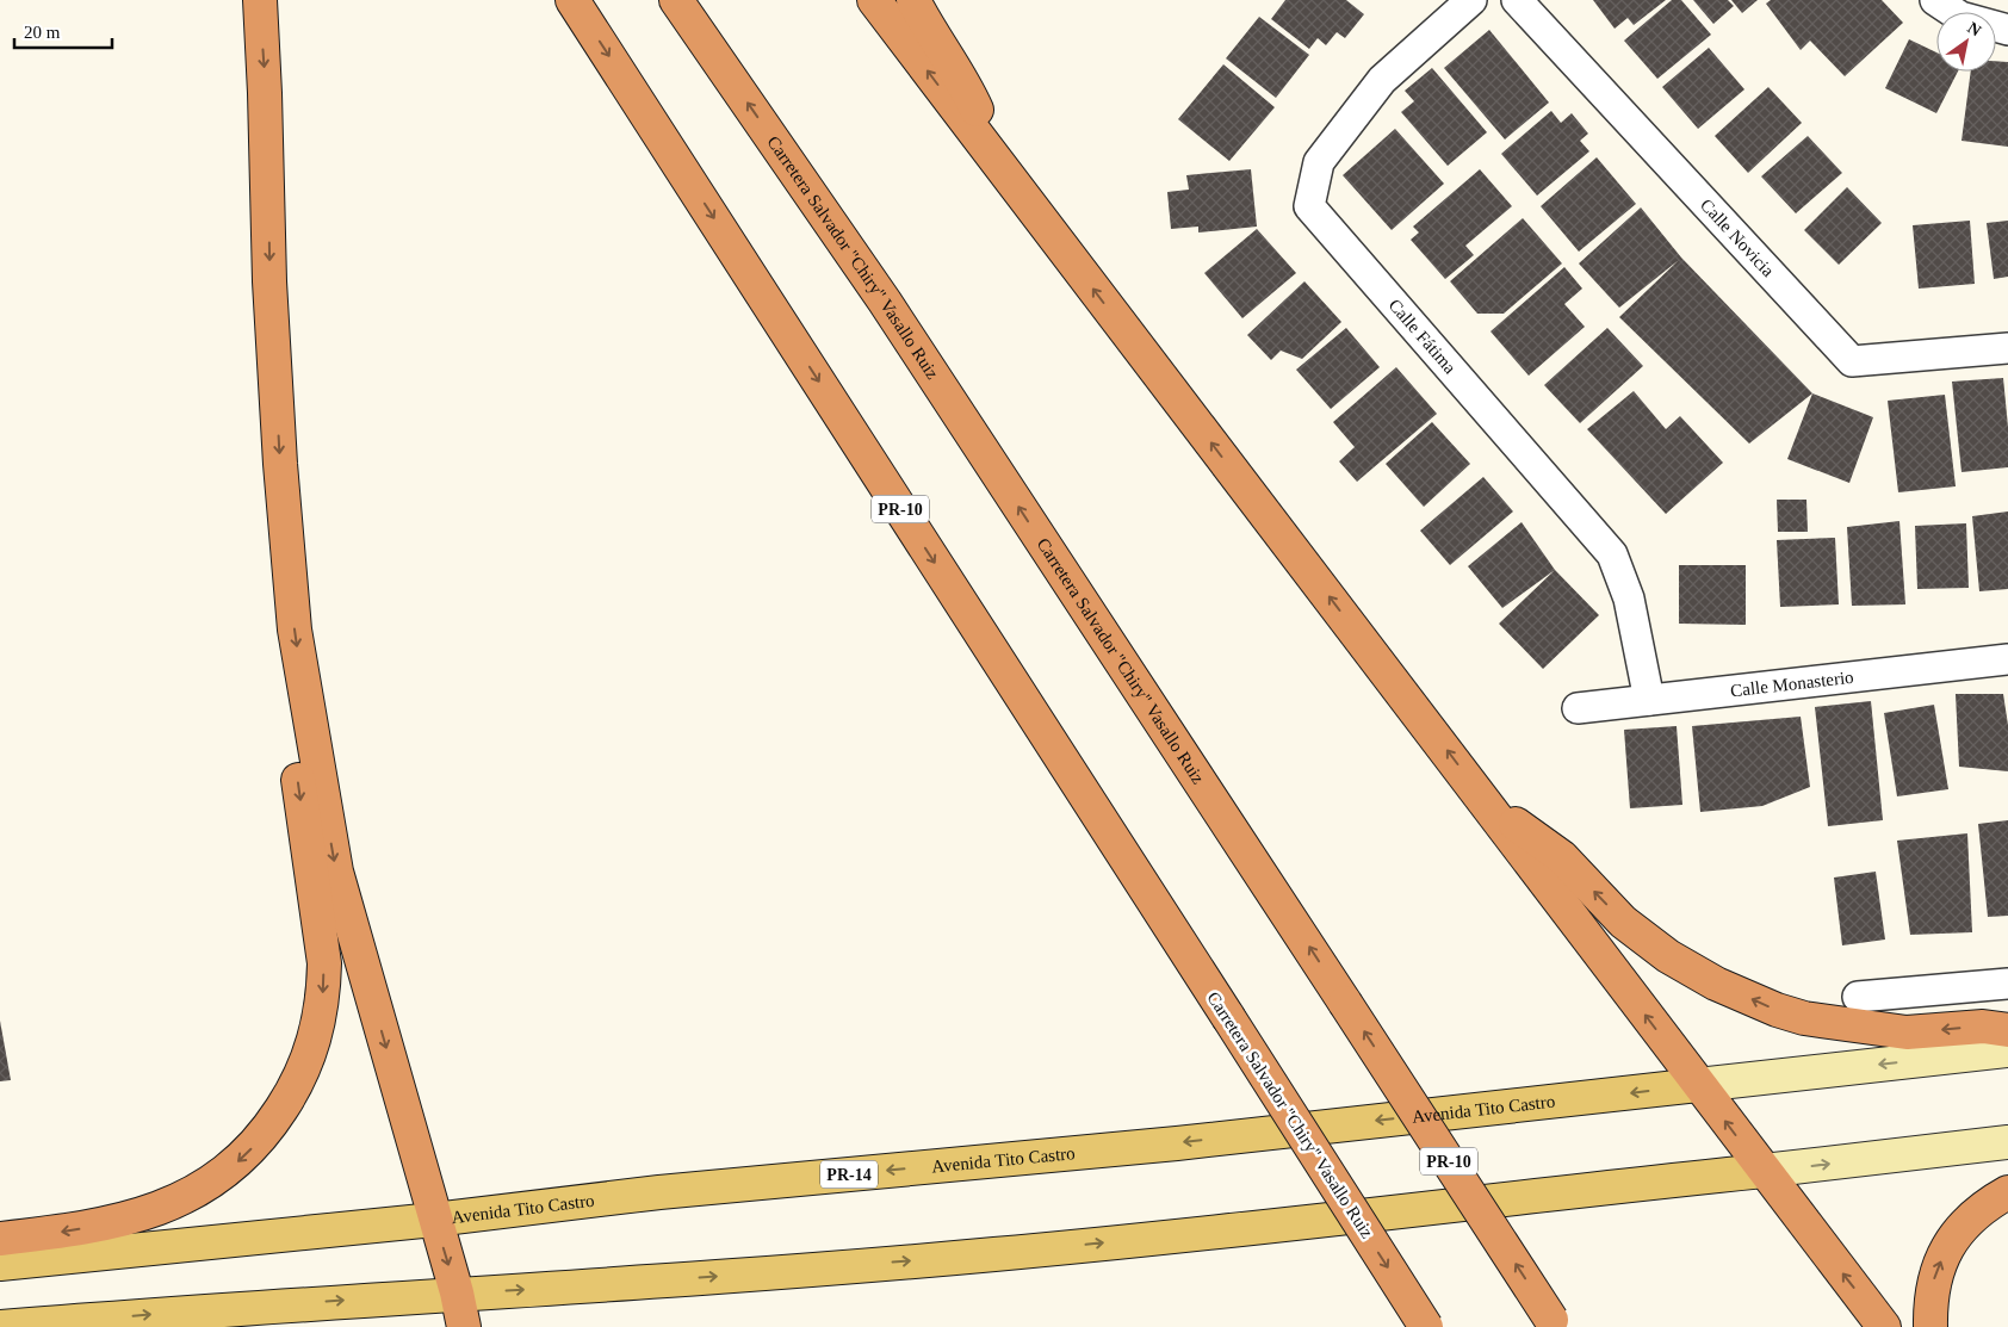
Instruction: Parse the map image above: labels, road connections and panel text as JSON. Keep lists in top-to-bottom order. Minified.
{"streets":{"highway":["Carretera Salvador \"Chiry\" Vasallo Ruiz","PR-10"],"main road":["Avenida Tito Castro","PR-14"],"street":["Calle Novicia","Calle Fátima","Calle Monasterio"]},"crossings":[["Calle Fátima","Calle Monasterio"]],"scale_bar":"20 m","north":"top right"}
